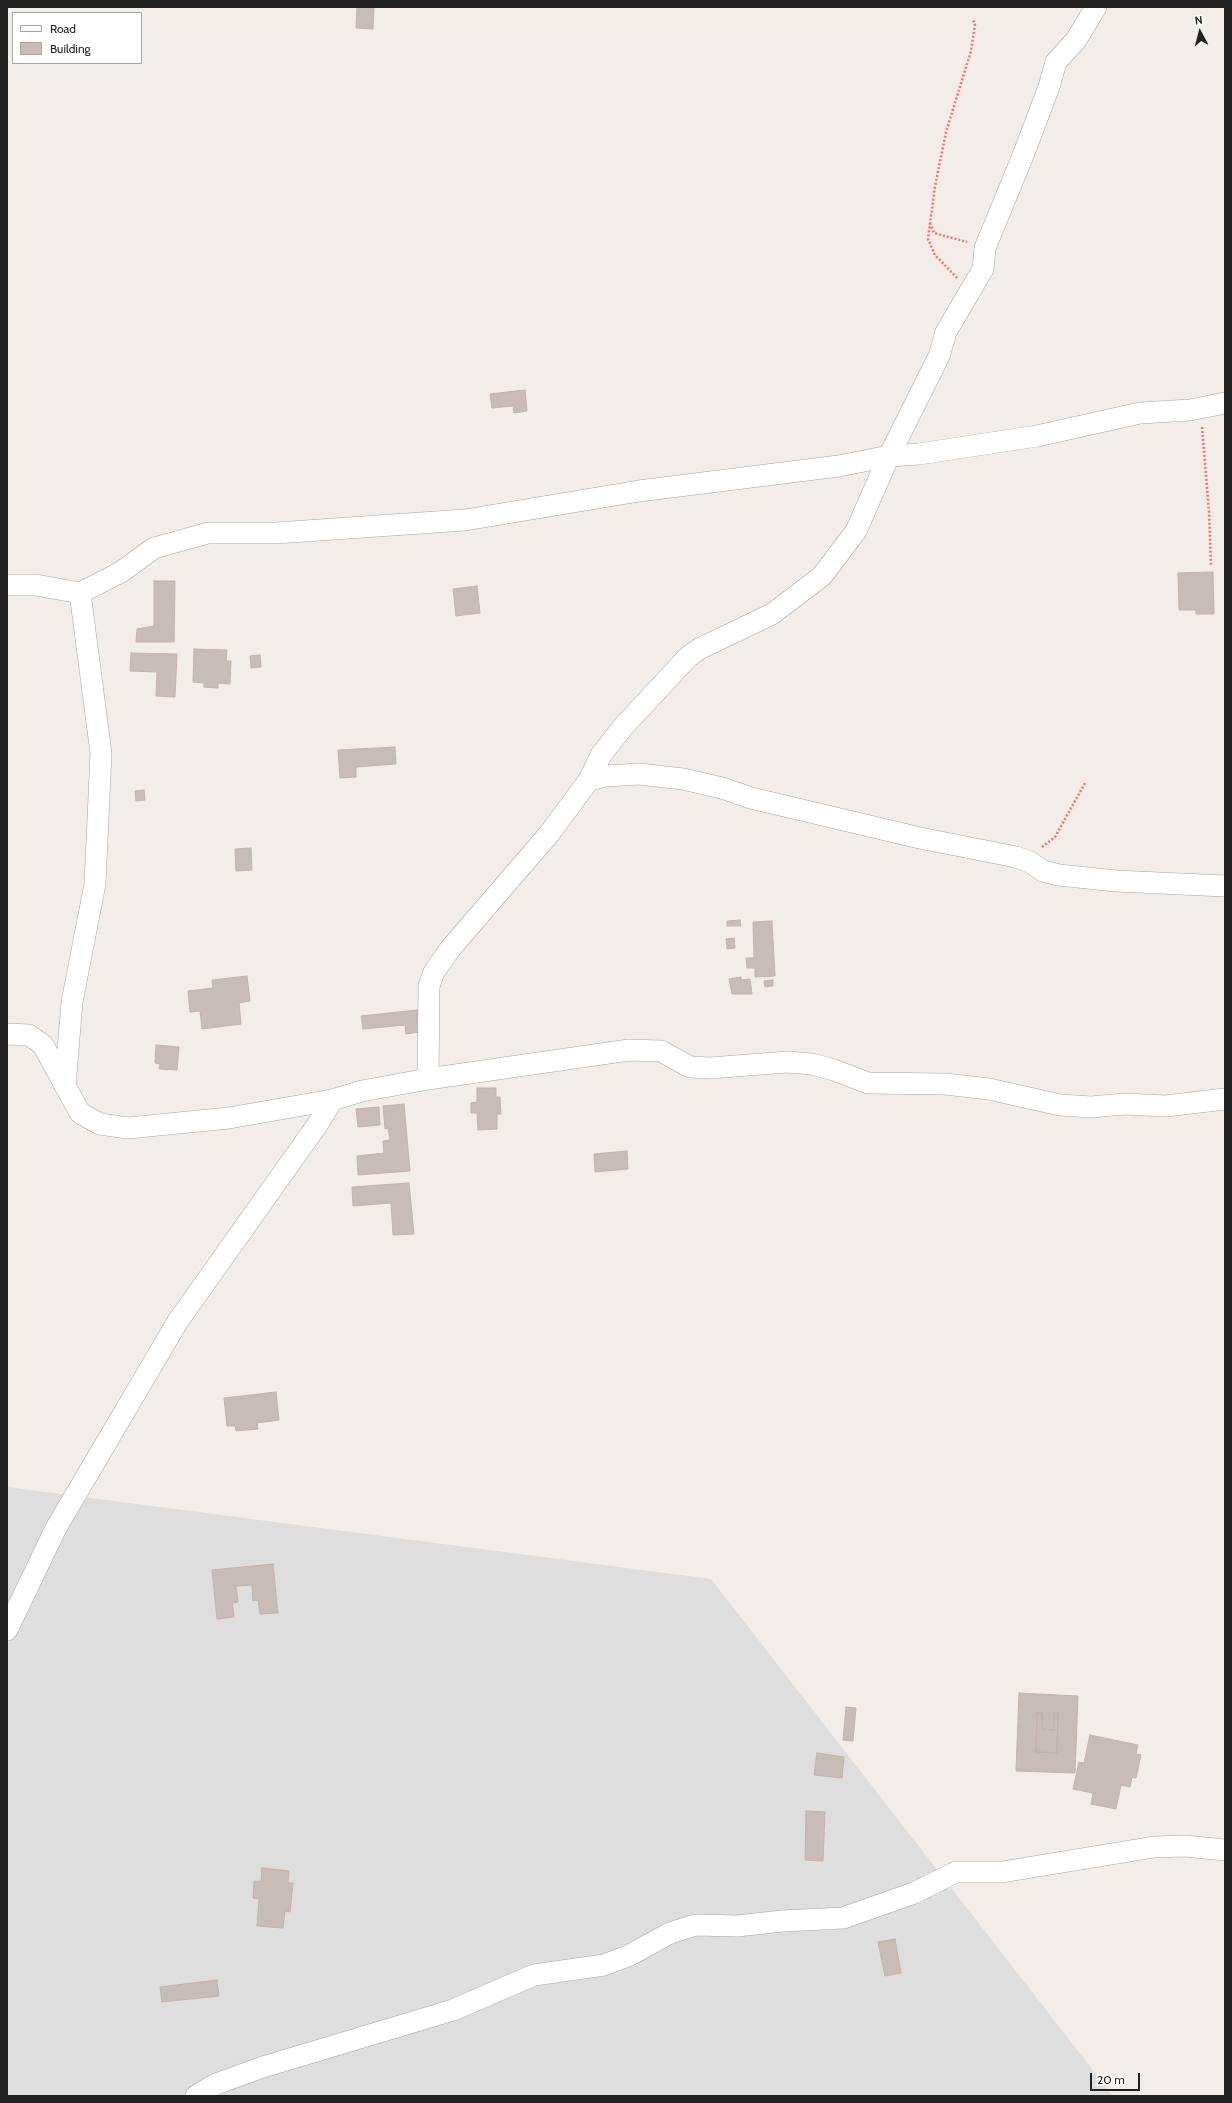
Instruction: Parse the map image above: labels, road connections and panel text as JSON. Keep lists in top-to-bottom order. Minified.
{"legend":["Road","Building"],"scale_bar":"20 m","north":"top"}
